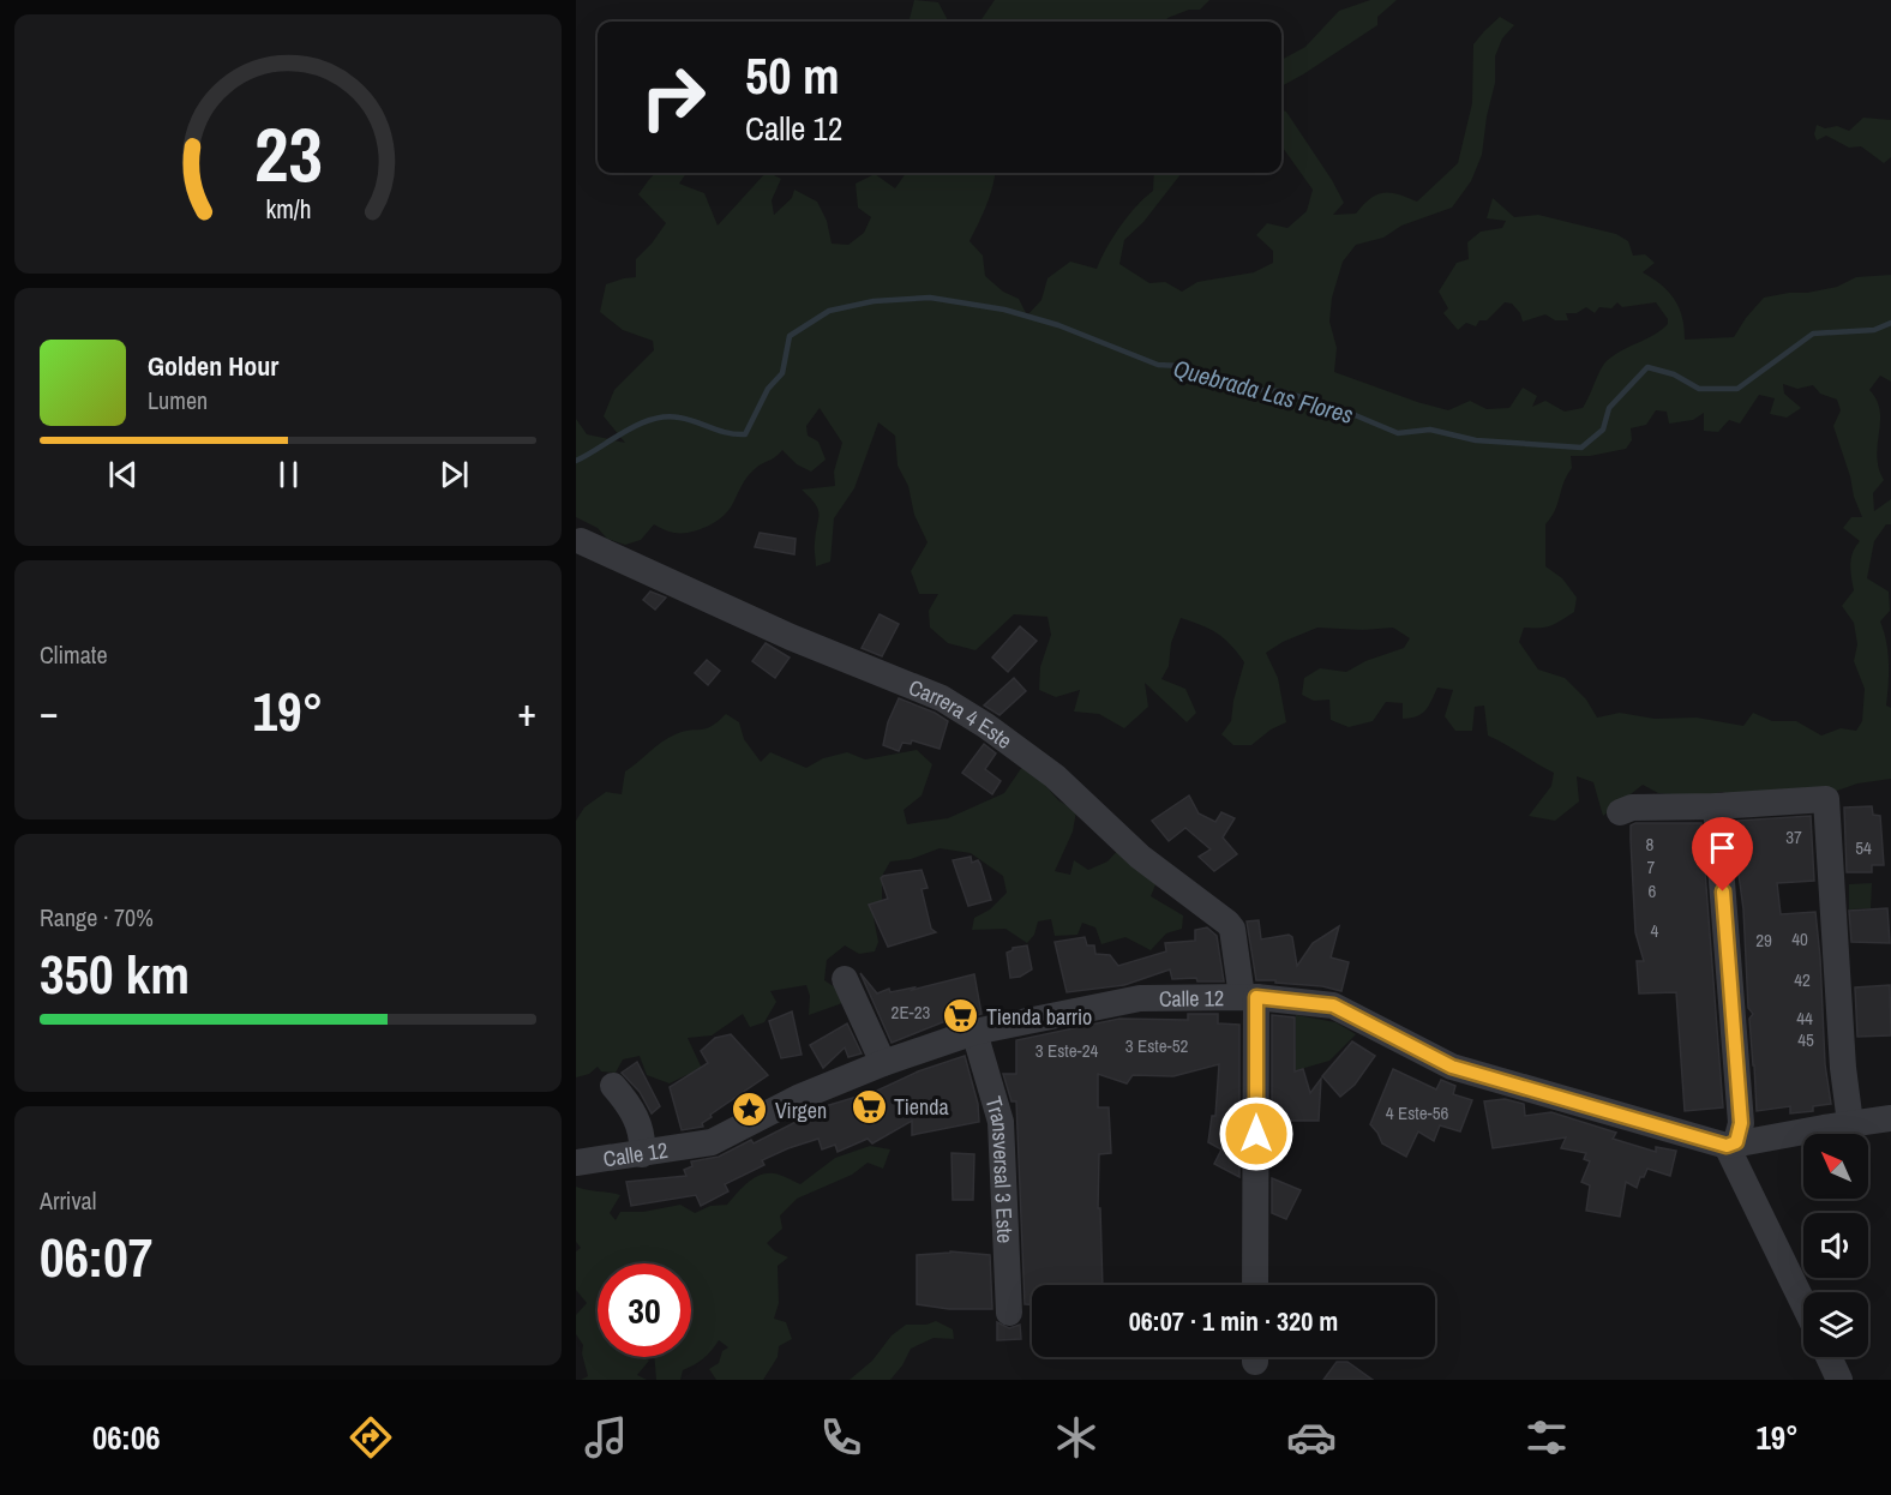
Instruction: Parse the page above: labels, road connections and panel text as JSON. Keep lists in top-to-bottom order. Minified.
{"streets":{"street":["Carrera 4 Este","Calle 12","Transversal 3 Este"]},"crossings":[["Carrera 4 Este","Calle 12"],["Calle 12","Transversal 3 Este"]],"water":["Quebrada Las Flores"],"places":{"supermarket":["Tienda barrio","Tienda"],"place":["Virgen"]},"house_numbers":["37","8","54","7","6","4","40","29","42","2E-23","44","45","3 Este-52","3 Este-24","4 Este-56"],"north":"top left","page":{"turn":["50 m","Calle 12"],"song":["Golden Hour","Lumen"],"tile":["Climate",["Range · 70%","350 km"],["Arrival","06:07"]],"heat":["−","19°","+"],"limit":"30","trip":"06:07 · 1 min · 320 m","tabs":["06:06","19°"],"gauge":["23","km/h"]}}
